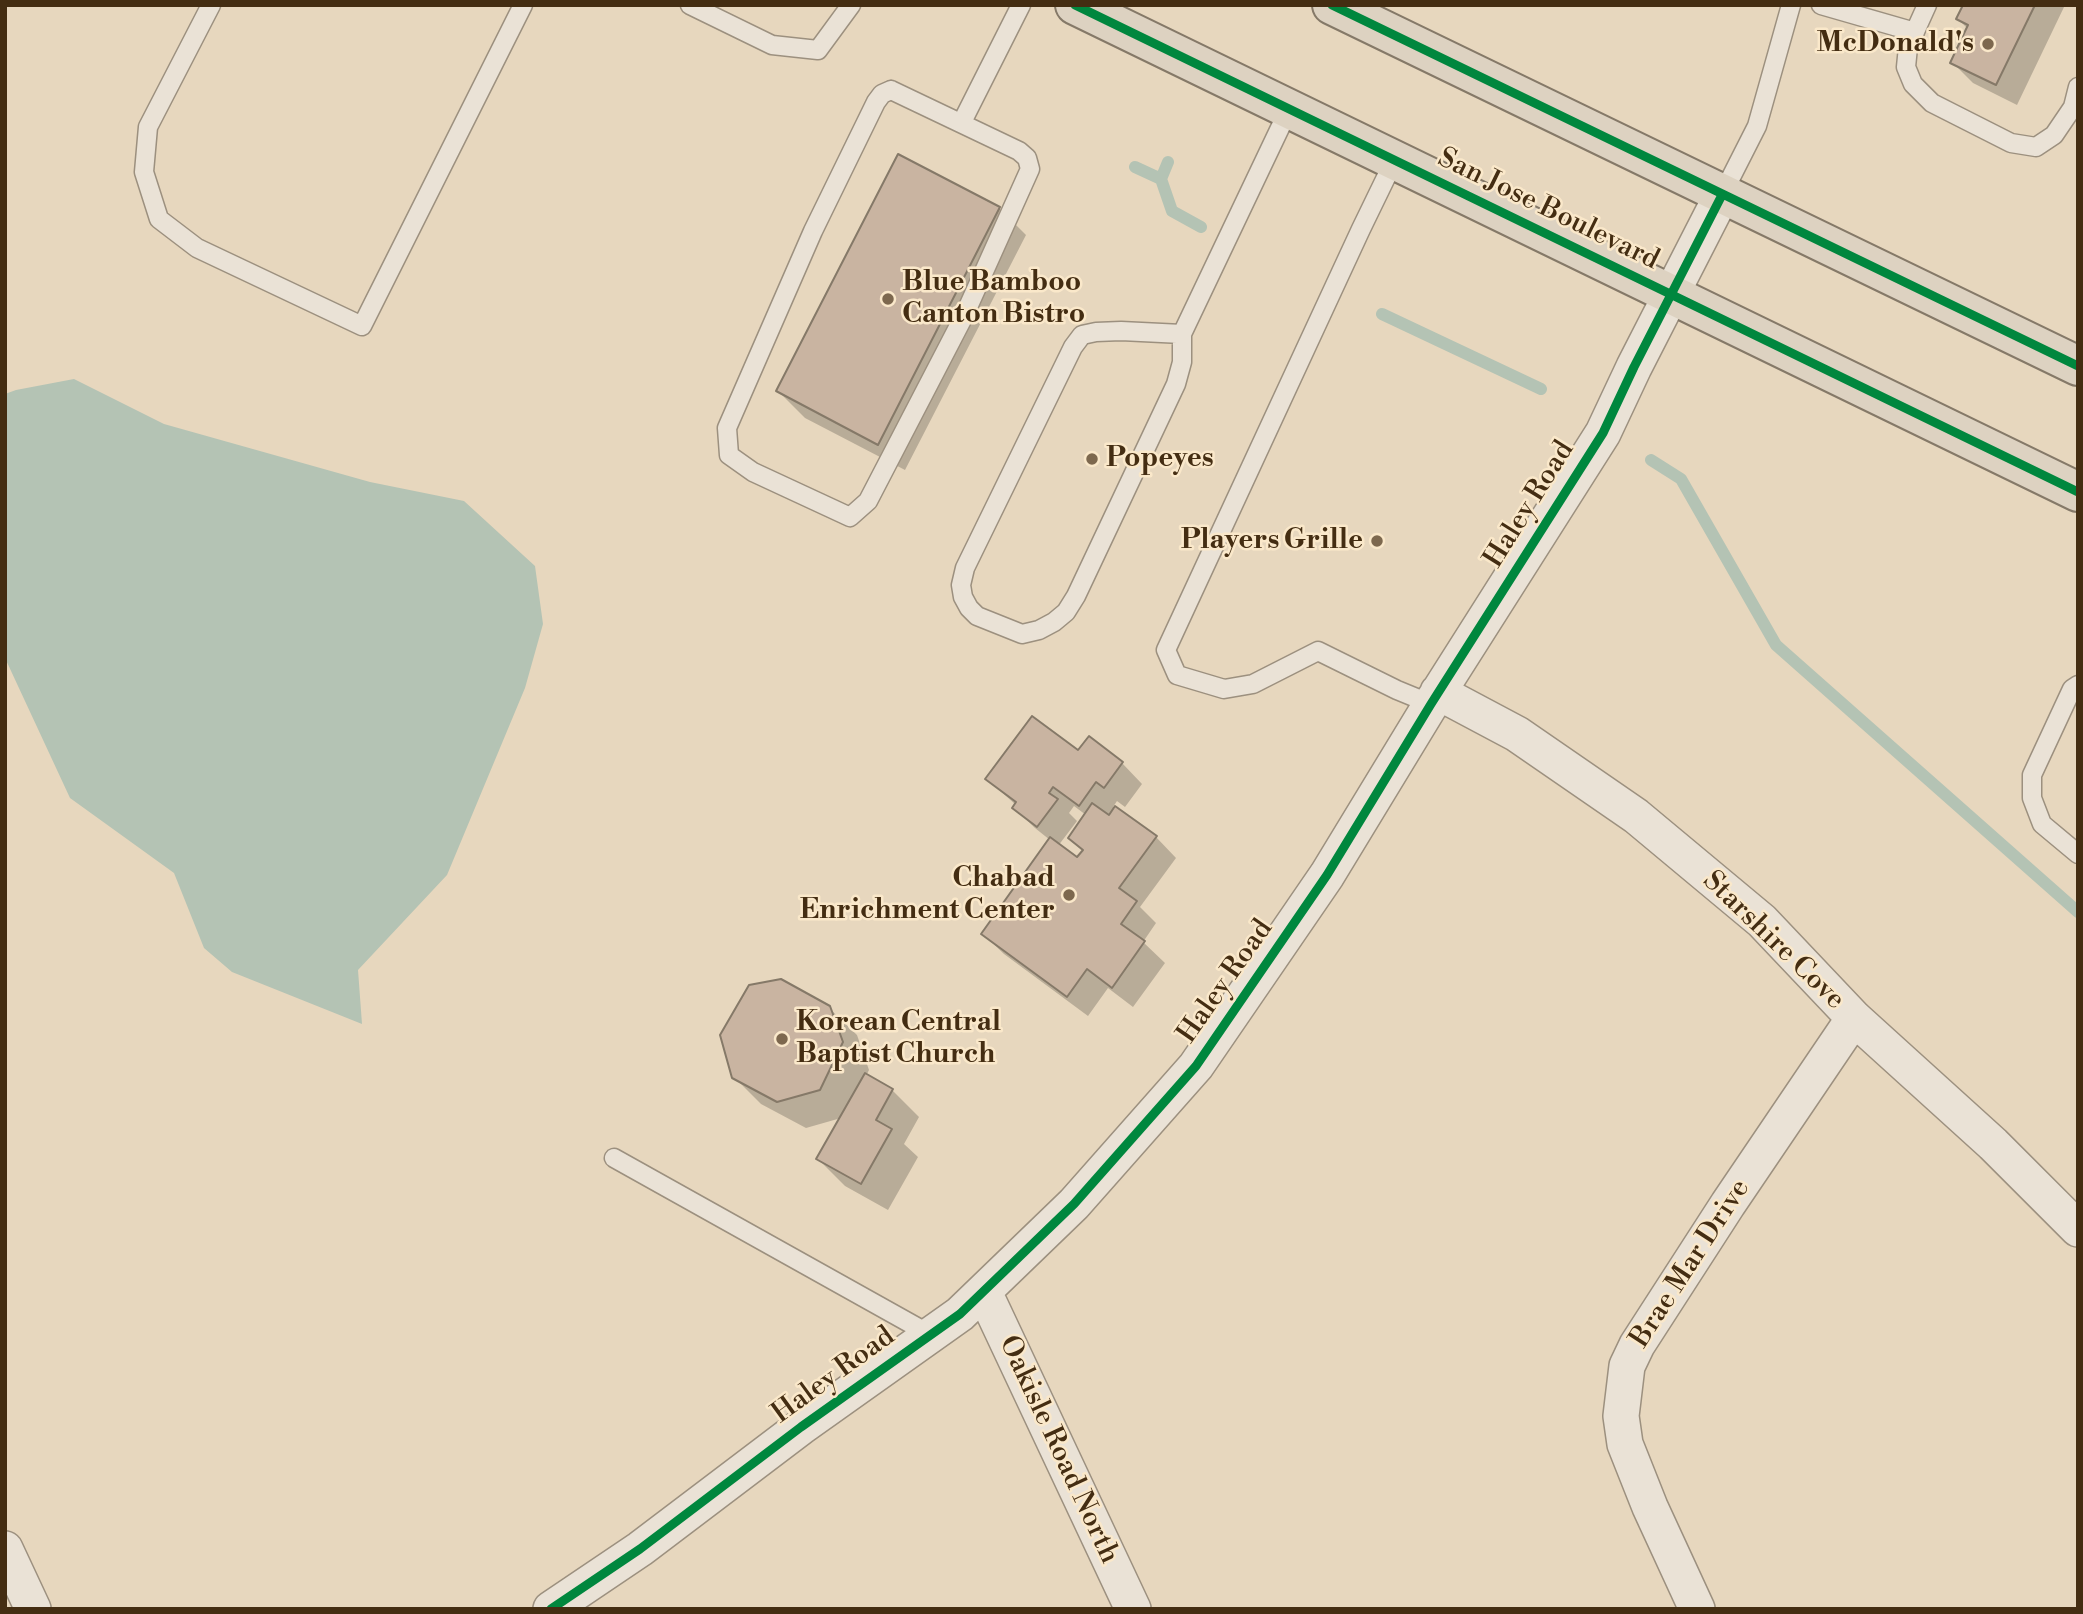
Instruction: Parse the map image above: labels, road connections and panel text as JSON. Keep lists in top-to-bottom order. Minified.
{"streets":{"main road":["San Jose Boulevard"],"street":["Haley Road","Starshire Cove","Brae Mar Drive","Oakisle Road North"]},"crossings":[["San Jose Boulevard","Haley Road"],["Haley Road","Starshire Cove"],["Haley Road","Oakisle Road North"],["Starshire Cove","Brae Mar Drive"]],"places":["McDonald's","Blue Bamboo Canton Bistro","Popeyes","Players Grille","Chabad Enrichment Center","Korean Central Baptist Church"]}
